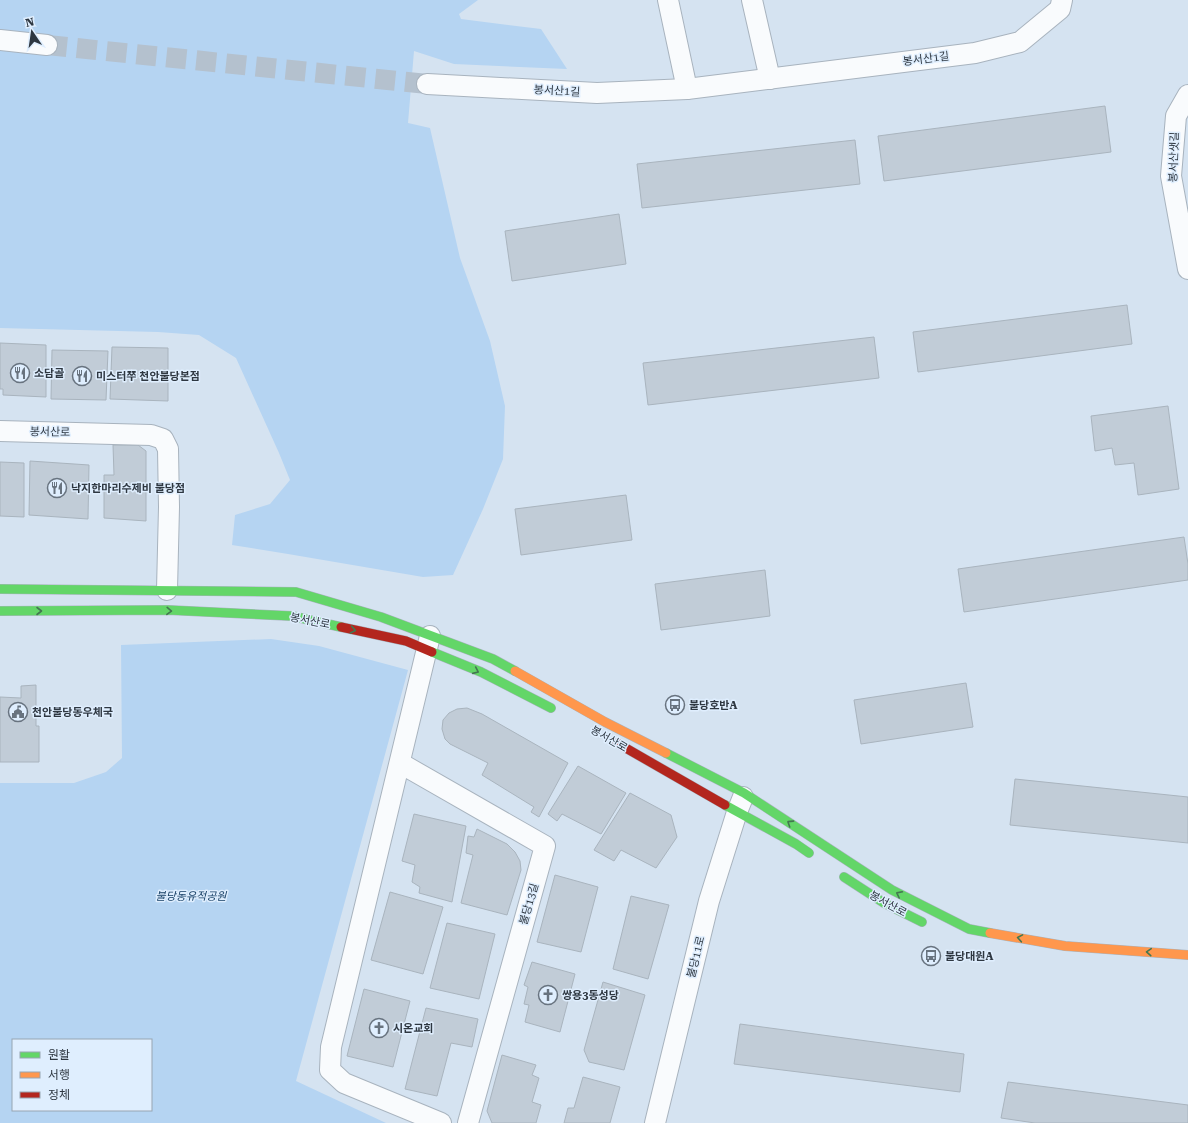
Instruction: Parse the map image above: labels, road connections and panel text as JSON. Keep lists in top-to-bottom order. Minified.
{"streets":{"street":["봉서산1길","봉서산샛길","봉서산로","불당13길","불당11로"]},"crossings":[["봉서산로","불당11로"]],"parks":["불당동유적공원"],"places":{"restaurant":["소담골","미스터쭈 천안불당본점","낙지한마리수제비 불당점"],"bus stop":["불당호반A","불당대원A"],"public building":["천안불당동우체국"],"church":["쌍용3동성당","시온교회"]},"legend":["원활","서행","정체"],"north":"top"}
